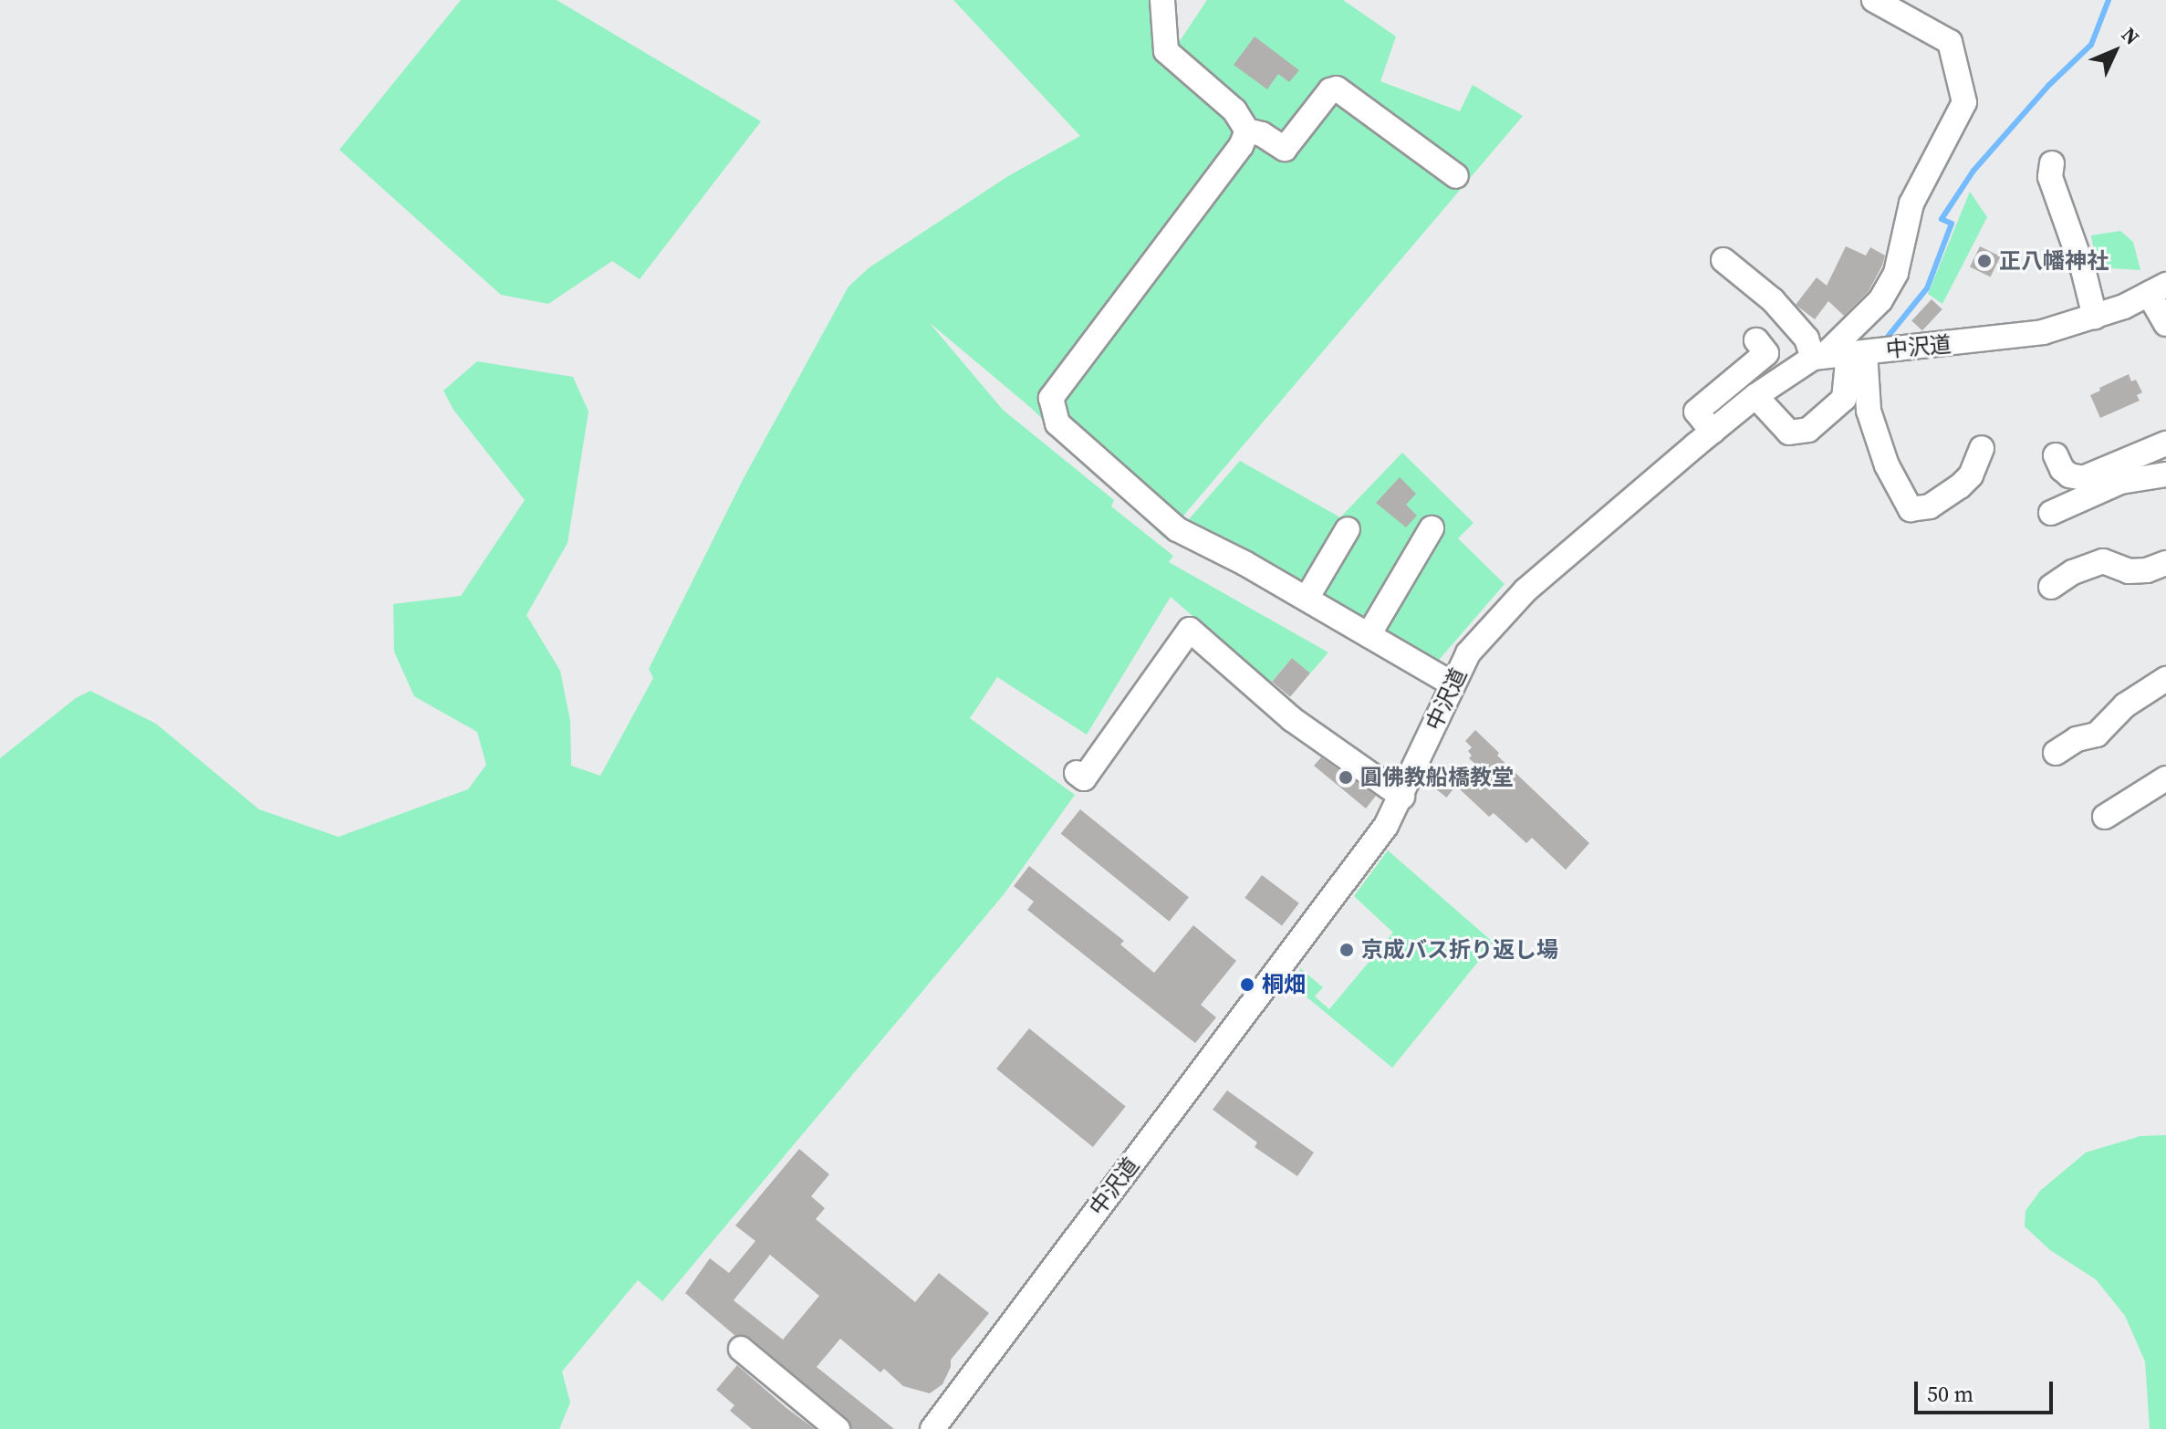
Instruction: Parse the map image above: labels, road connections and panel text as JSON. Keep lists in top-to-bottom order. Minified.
{"streets":{"street":["中沢道"]},"places":["正八幡神社","圓佛教船橋教堂","京成バス折り返し場","桐畑"],"scale_bar":"50 m","north":"top right"}
